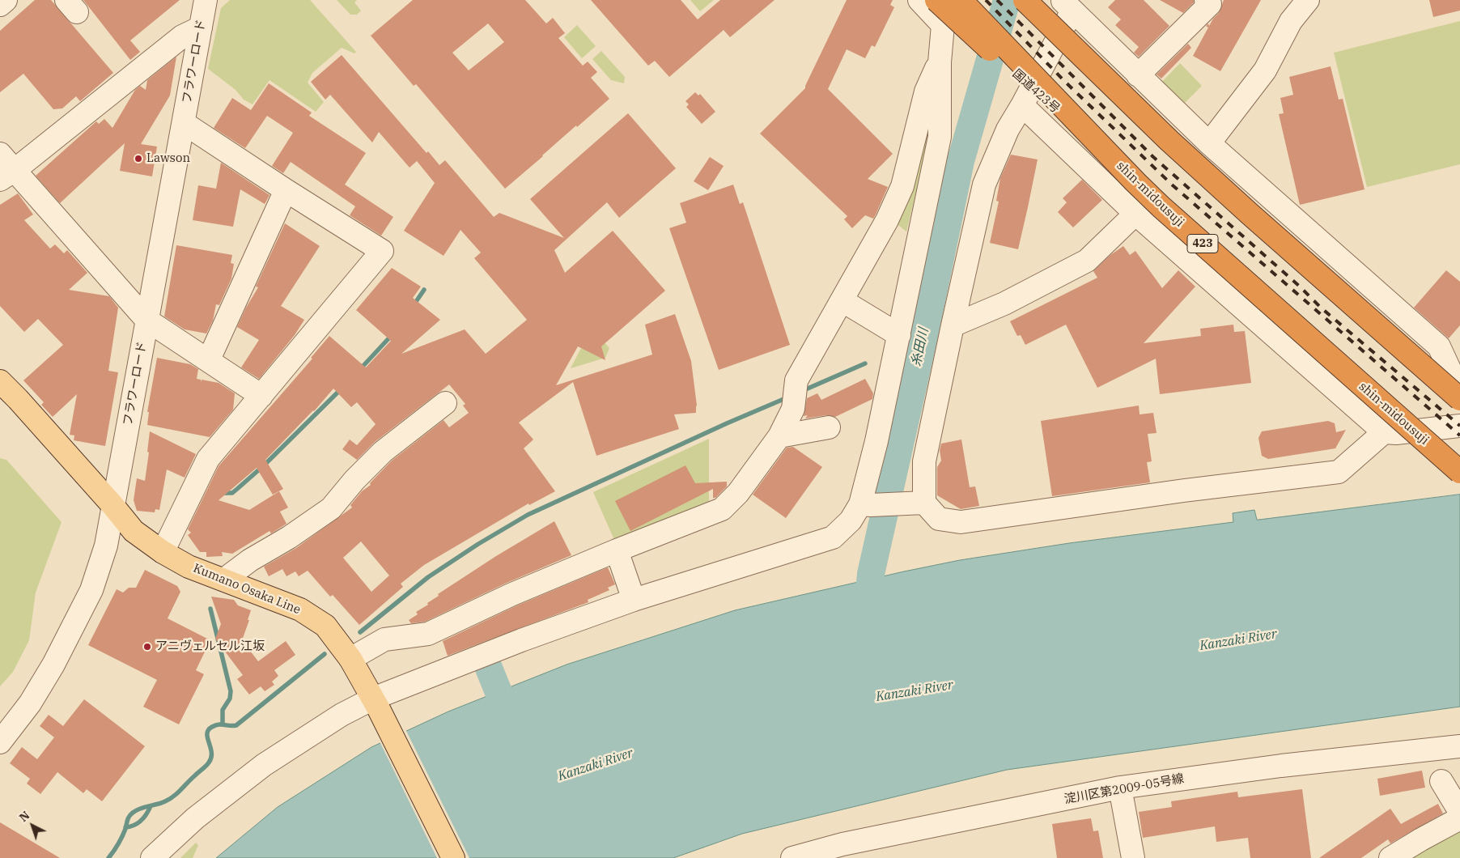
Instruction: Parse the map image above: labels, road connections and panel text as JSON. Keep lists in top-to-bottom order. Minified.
{"streets":{"highway":["国道423号","shin-midousuji","423"],"main road":["Kumano Osaka Line"],"street":["フラワーロード","淀川区第2009-05号線"]},"crossings":[["フラワーロード","Kumano Osaka Line"],["国道423号","shin-midousuji"]],"water":["糸田川","Kanzaki River"],"places":["Lawson","アニヴェルセル江坂"],"north":"top left"}
